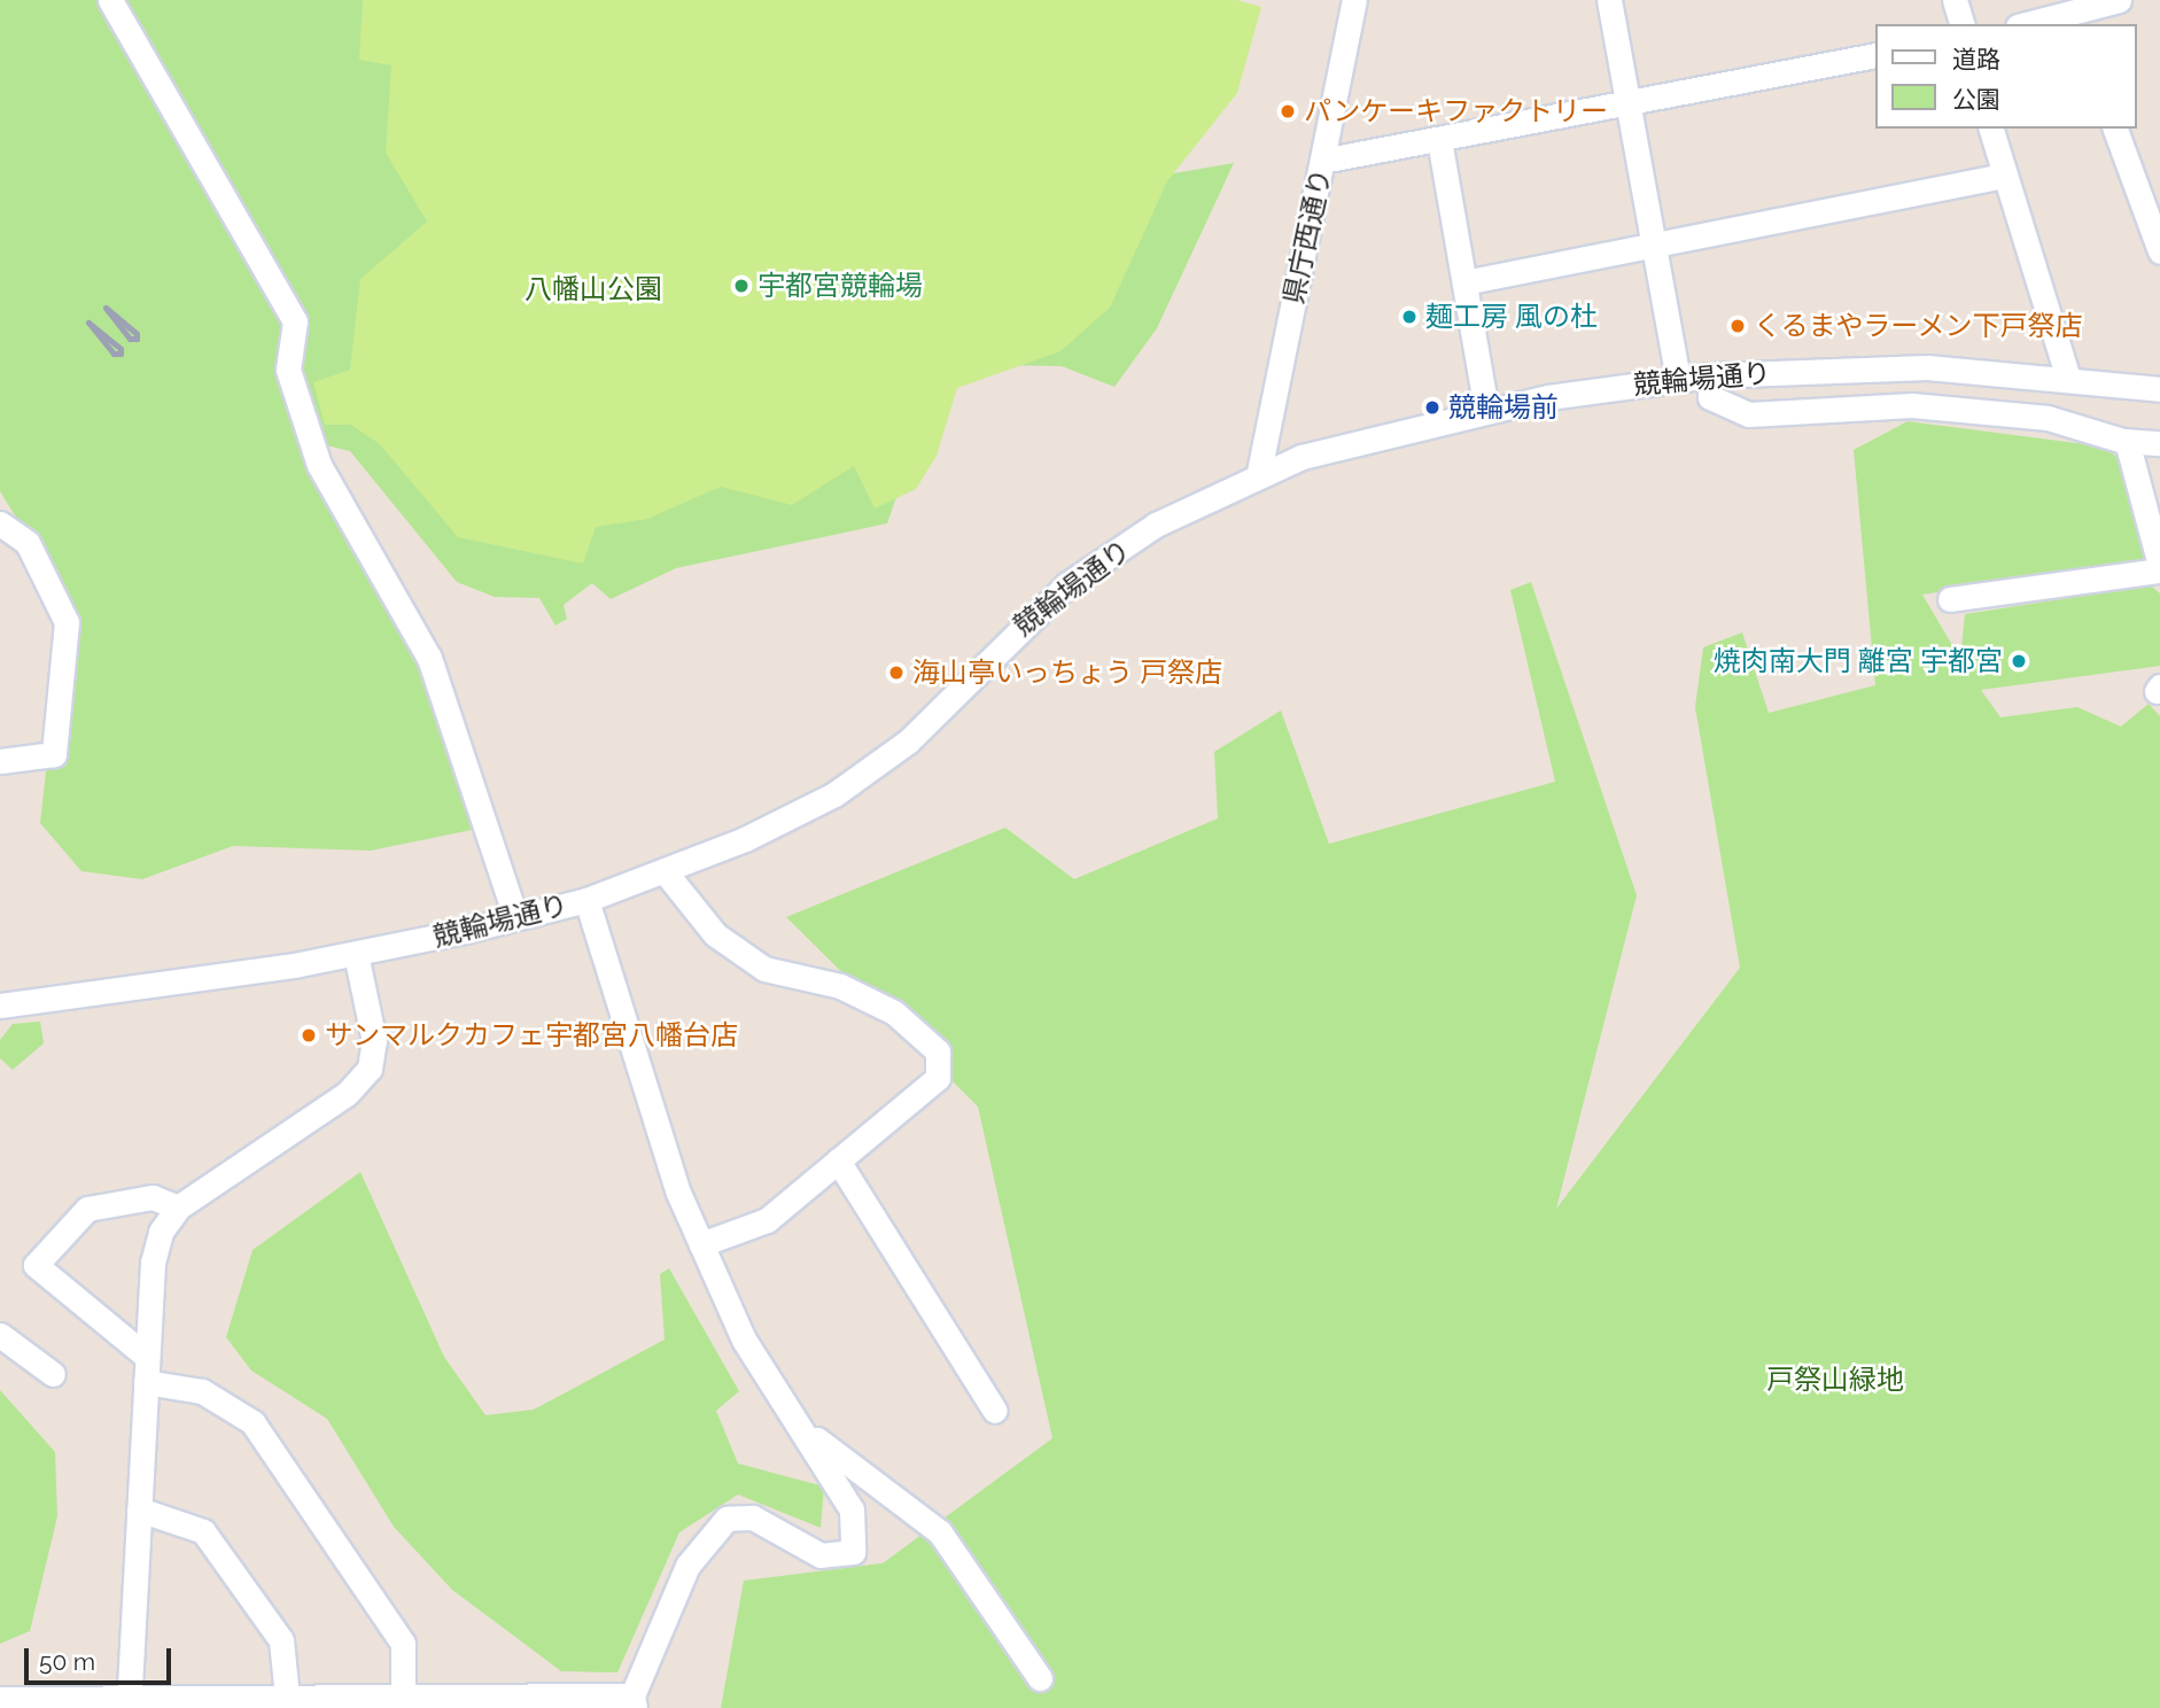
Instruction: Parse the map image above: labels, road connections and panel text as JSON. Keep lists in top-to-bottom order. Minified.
{"streets":{"street":["県庁西通り","競輪場通り"]},"crossings":[["県庁西通り","競輪場通り"]],"parks":["八幡山公園","戸祭山緑地"],"places":["パンケーキファクトリー","宇都宮競輪場","麺工房 風の杜","くるまやラーメン下戸祭店","競輪場前","焼肉南大門 離宮 宇都宮","海山亭いっちょう 戸祭店","サンマルクカフェ宇都宮八幡台店"],"legend":["道路","公園"],"scale_bar":"50 m"}
